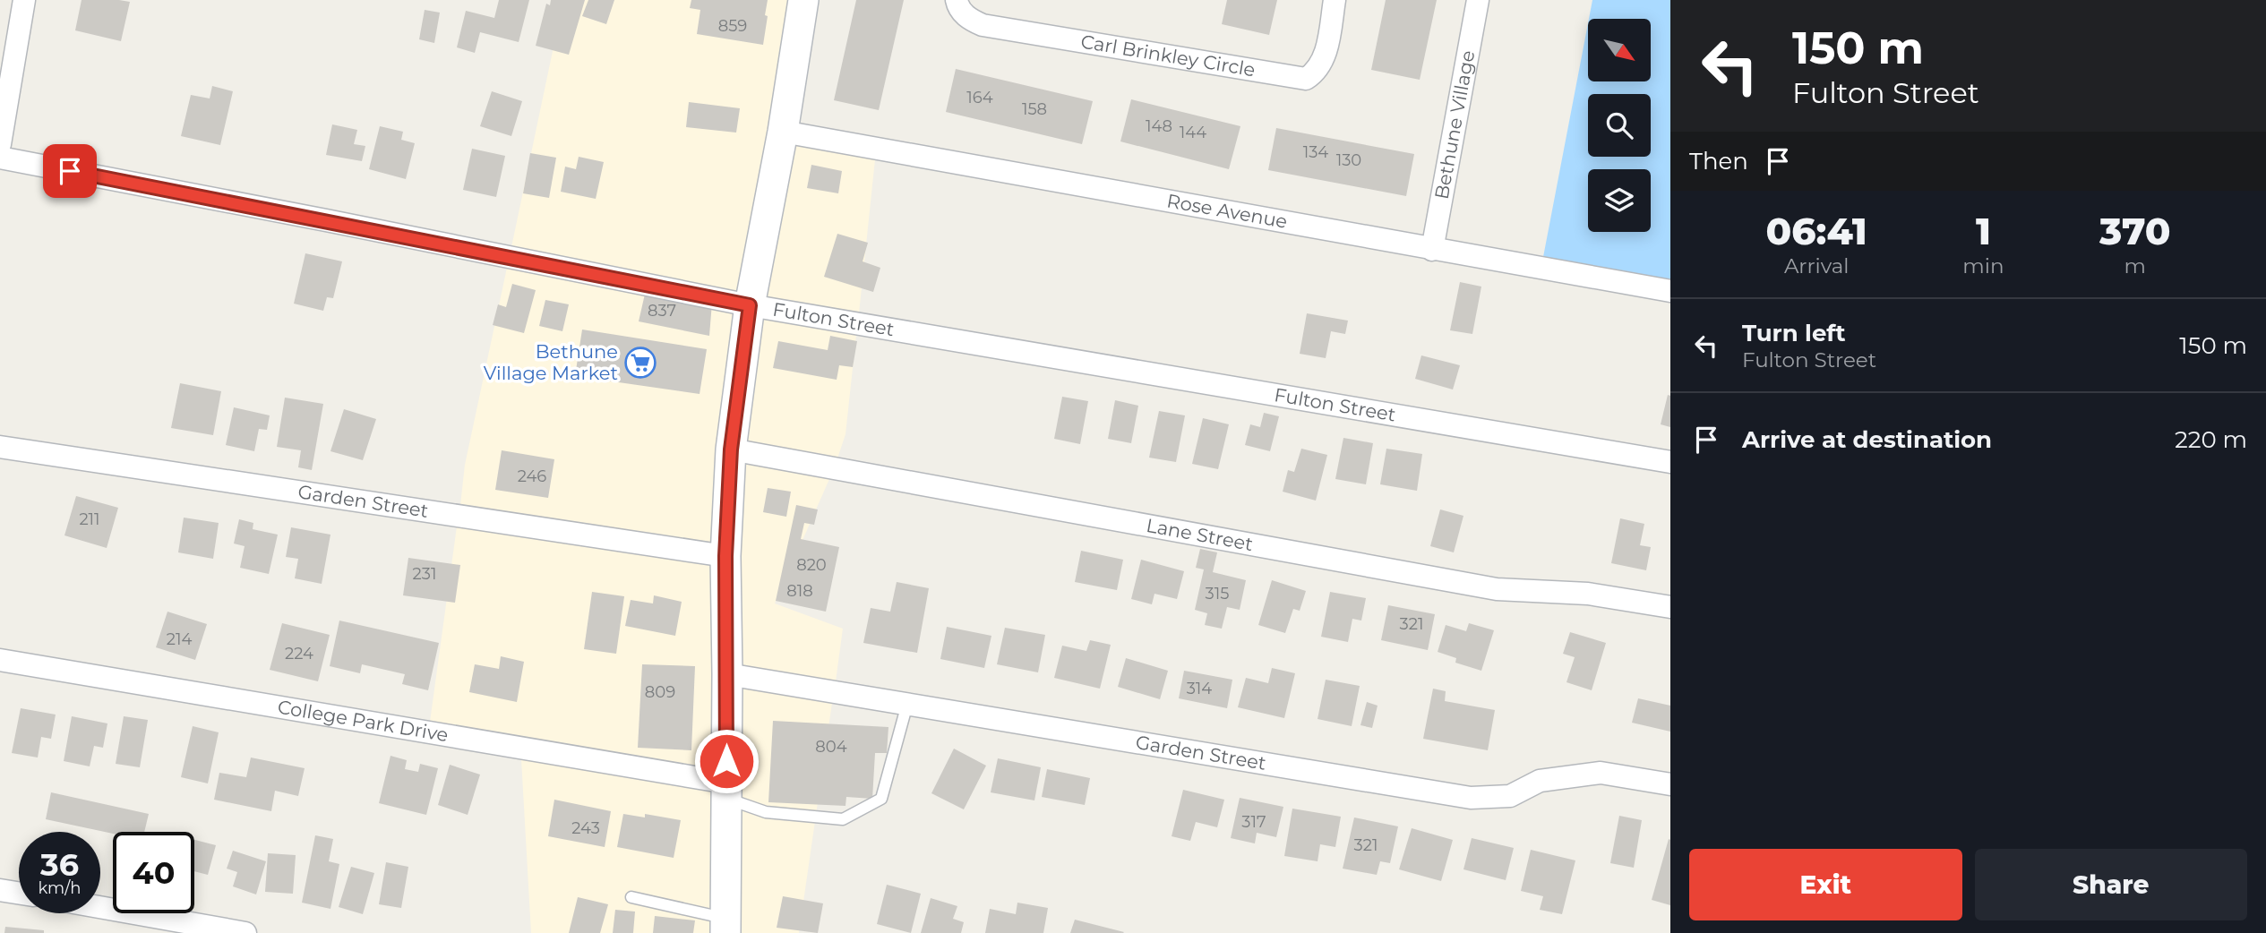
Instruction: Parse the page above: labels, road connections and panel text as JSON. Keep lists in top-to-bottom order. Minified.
{"streets":{"street":["Carl Brinkley Circle","Bethune Village","Rose Avenue","Fulton Street","Garden Street","Lane Street","College Park Drive"]},"crossings":[["Bethune Village","Rose Avenue"]],"places":{"supermarket":["Bethune Village Market"]},"house_numbers":["859","164","158","148","144","134","130","837","246","211","820","231","818","315","321","214","224","314","809","804","317","243","321"],"north":"bottom right","page":{"turn":["150 m","Fulton Street"],"then":"Then","eta":["06:41","Arrival","1","min","370","m"],"list":[{"name":"Turn left","note":"Fulton Street","value":"150 m"},{"name":"Arrive at destination","value":"220 m"}],"speed":"36 km/h","limit":"40","buttons":["Exit","Share"]}}
